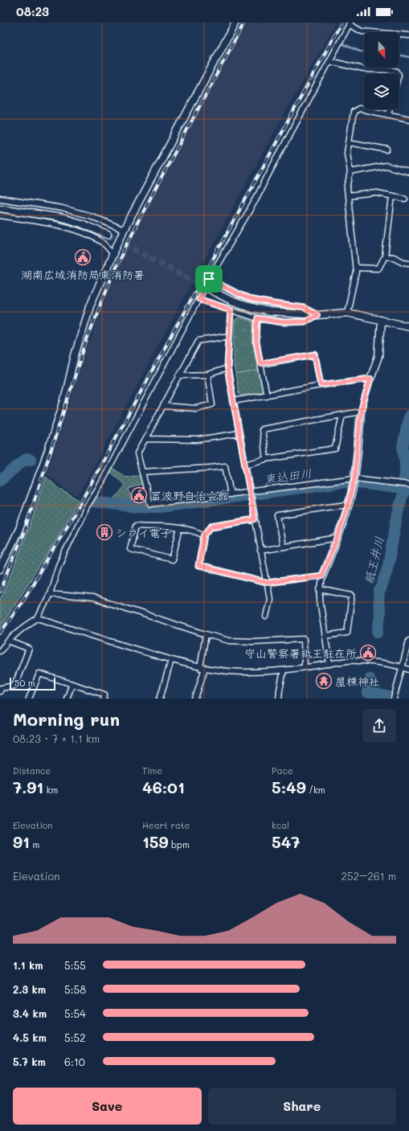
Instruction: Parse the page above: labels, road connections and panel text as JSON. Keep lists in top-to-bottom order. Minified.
{"water":["東込田川","祇王井川"],"places":{"public building":["湖南広域消防局東消防署","冨波野自治会館","守山警察署祗王駐在所"],"building":["シライ電子"],"temple":["屋棟神社"]},"scale_bar":"50 m","north":"bottom","page":{"status":"08:23","scale":"50 m","heading":["Morning run","08:23 · 7 × 1.1 km"],"stats":[["Distance","7.91 km"],["Time","46:01"],["Pace","5:49 /km"],["Elevation","91 m"],["Heart rate","159 bpm"],["kcal","547"]],"chart":["Elevation","252–261 m"],"list":[{"name":"1.1 km","note":"5:55"},{"name":"2.3 km","note":"5:58"},{"name":"3.4 km","note":"5:54"},{"name":"4.5 km","note":"5:52"},{"name":"5.7 km","note":"6:10"}],"buttons":["Save","Share"]}}
